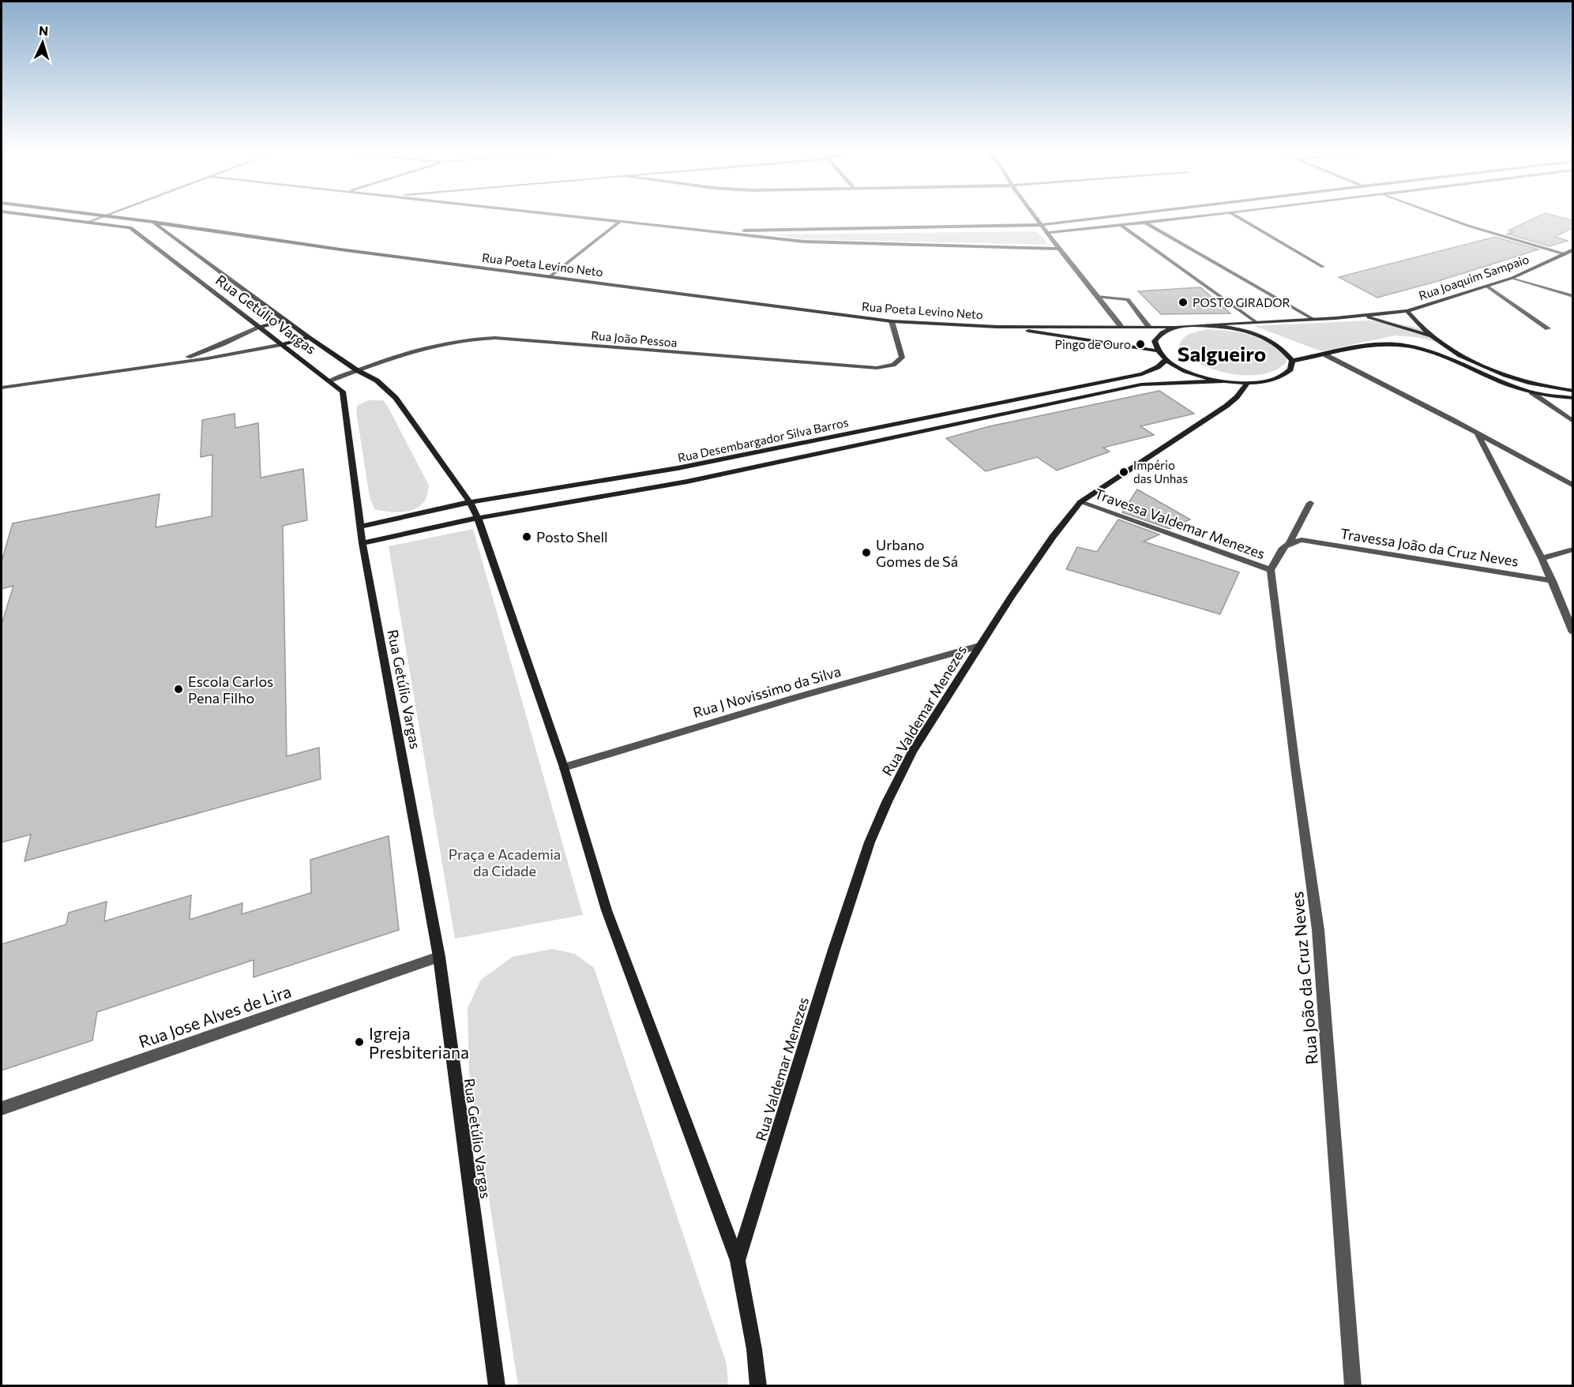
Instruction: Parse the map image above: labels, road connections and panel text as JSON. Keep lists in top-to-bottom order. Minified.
{"streets":{"main road":["Rua Poeta Levino Neto","Rua Joaquim Sampaio","Rua Getúlio Vargas","Rua Desembargador Silva Barros","Rua Valdemar Menezes"],"street":["Rua João Pessoa","Travessa Valdemar Menezes","Travessa João da Cruz Neves","Rua J Novissimo da Silva","Rua João da Cruz Neves","Rua Jose Alves de Lira"]},"crossings":[["Rua Poeta Levino Neto","Rua Joaquim Sampaio"],["Rua Poeta Levino Neto","Rua Getúlio Vargas"],["Rua Poeta Levino Neto","Rua João Pessoa"],["Rua Getúlio Vargas","Rua João Pessoa"],["Rua Getúlio Vargas","Rua Desembargador Silva Barros"],["Rua Getúlio Vargas","Rua J Novissimo da Silva"],["Rua Getúlio Vargas","Rua Valdemar Menezes"],["Rua Getúlio Vargas","Rua Jose Alves de Lira"],["Travessa Valdemar Menezes","Rua Valdemar Menezes"],["Travessa Valdemar Menezes","Rua João da Cruz Neves"],["Rua J Novissimo da Silva","Rua Valdemar Menezes"]],"districts":["Salgueiro"],"parks":["Praça e Academia da Cidade"],"places":["POSTO GIRADOR","Pingo de Ouro","Império das Unhas","Posto Shell","Urbano Gomes de Sá","Escola Carlos Pena Filho","Igreja Presbiteriana"],"north":"top"}
